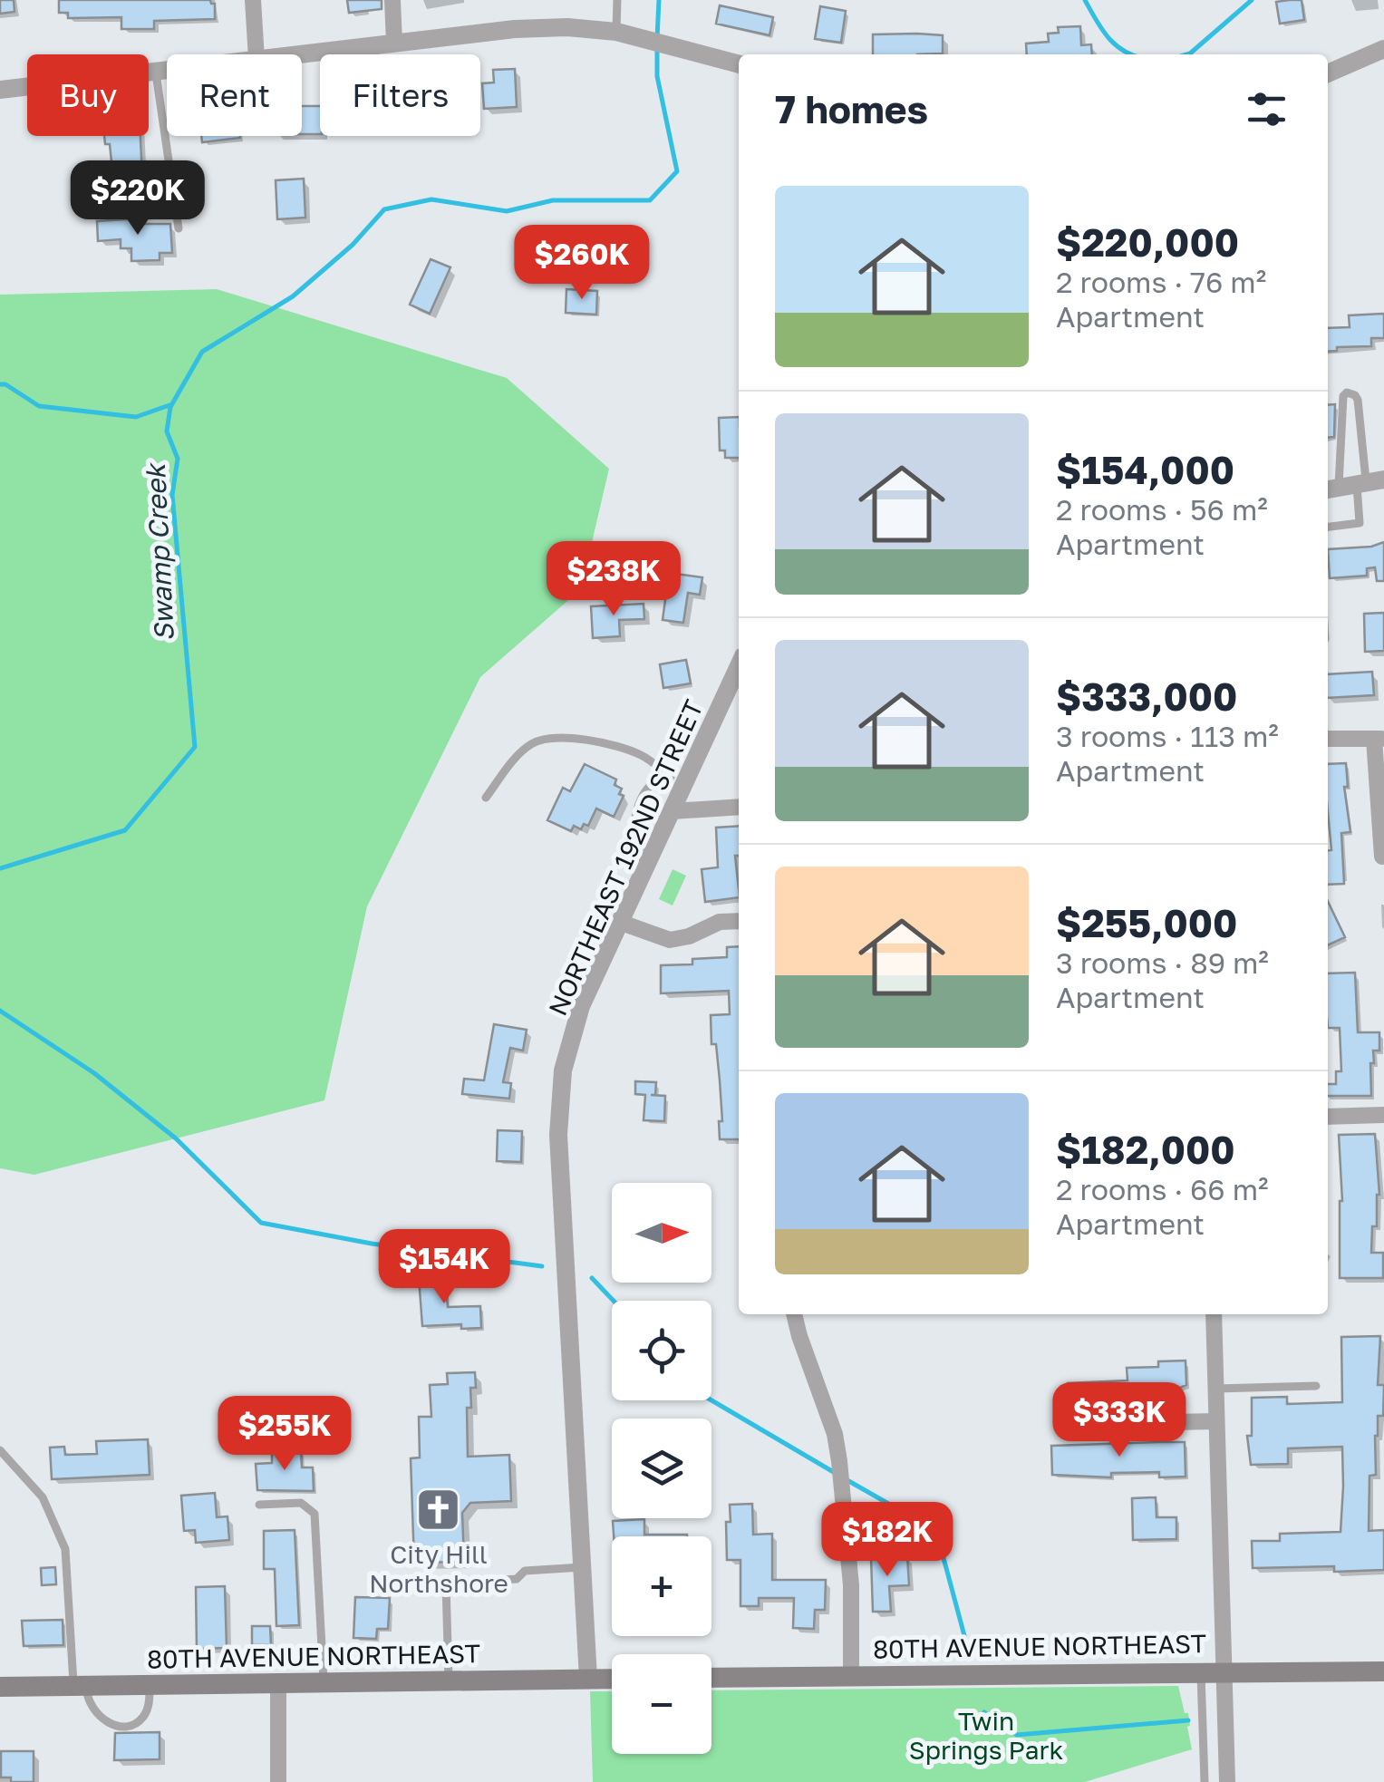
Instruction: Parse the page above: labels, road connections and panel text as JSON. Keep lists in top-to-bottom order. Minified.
{"streets":{"main road":["80TH AVENUE NORTHEAST"],"street":["NORTHEAST 192ND STREET"]},"crossings":[["NORTHEAST 192ND STREET","80TH AVENUE NORTHEAST"]],"water":["Swamp Creek"],"parks":["Twin Springs Park"],"places":{"church":["City Hill Northshore"]},"north":"right","page":{"chip":["Buy","Rent","Filters"],"heading":"7 homes","price":["$220K","$260K","$238K","$154K","$333K","$255K","$182K"],"list":[{"name":"$220,000","note":"2 rooms · 76 m² · Apartment"},{"name":"$154,000","note":"2 rooms · 56 m² · Apartment"},{"name":"$333,000","note":"3 rooms · 113 m² · Apartment"},{"name":"$255,000","note":"3 rooms · 89 m² · Apartment"},{"name":"$182,000","note":"2 rooms · 66 m² · Apartment"}],"map_buttons":["+","−"]}}
